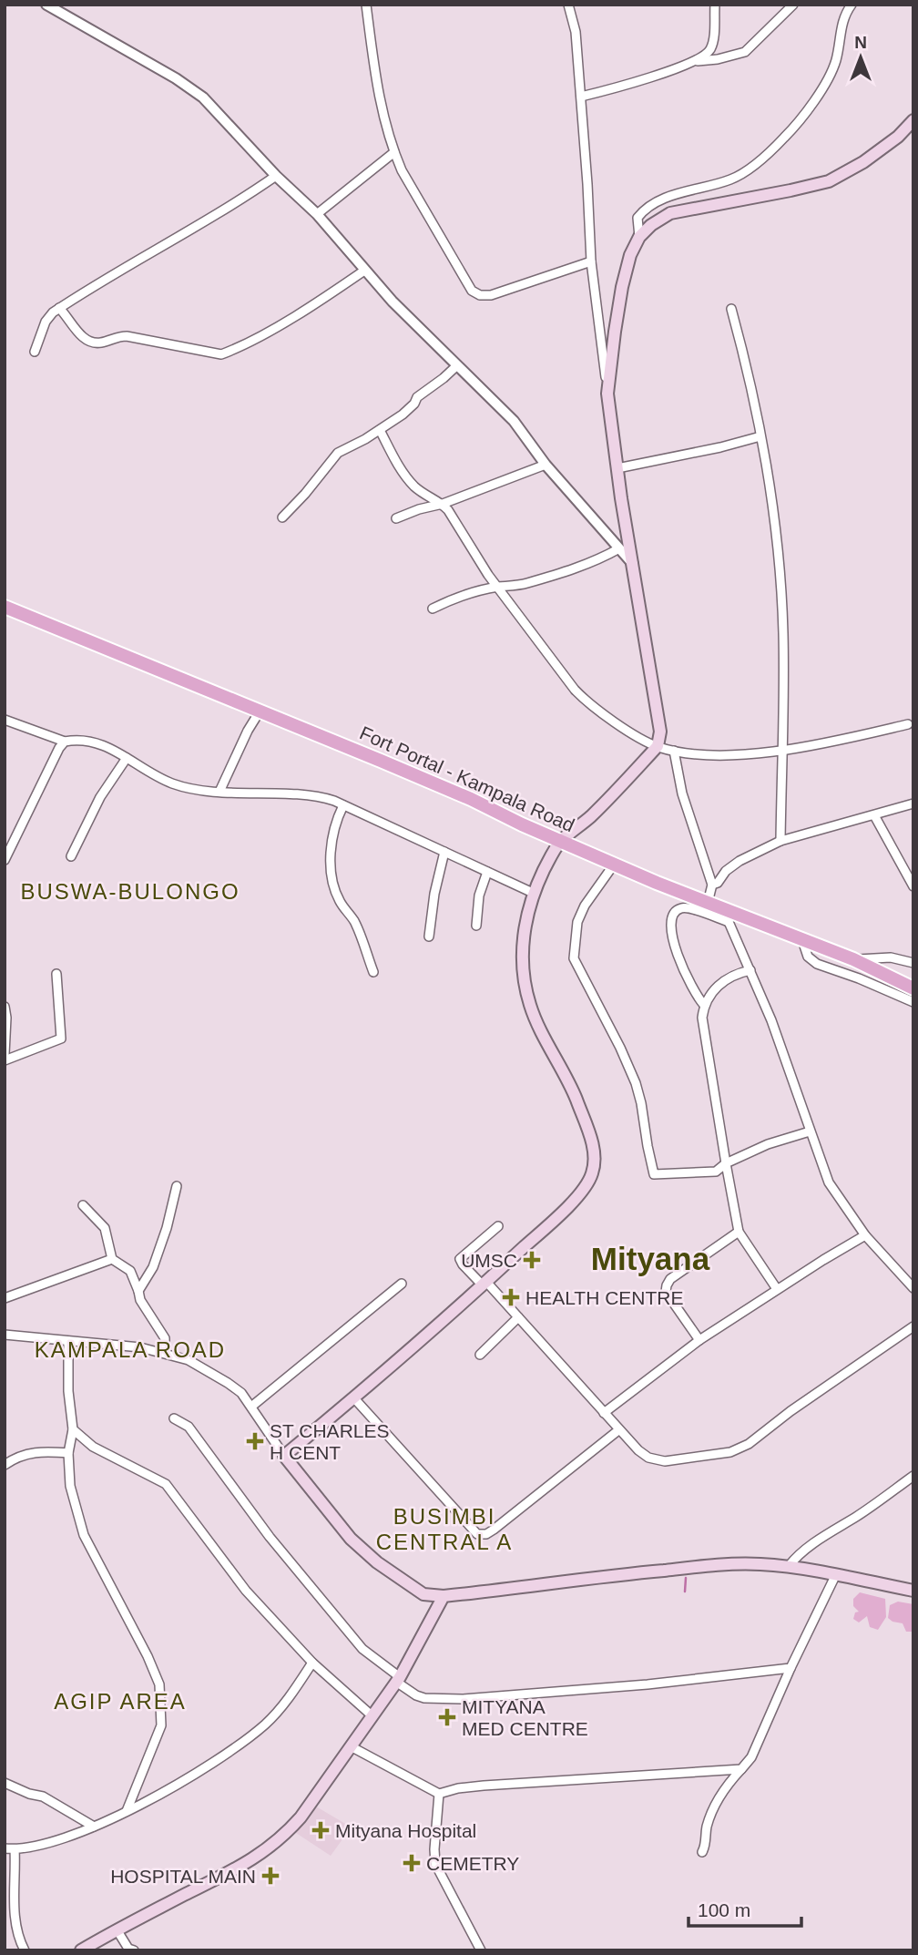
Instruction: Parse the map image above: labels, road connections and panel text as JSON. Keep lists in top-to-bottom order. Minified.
{"streets":{"main road":["Fort Portal - Kampala Road"]},"districts":["BUSWA-BULONGO","Mityana","KAMPALA ROAD","BUSIMBI CENTRAL A","AGIP AREA"],"places":{"health":["UMSC","HEALTH CENTRE","ST CHARLES H CENT","MITYANA MED CENTRE","Mityana Hospital","CEMETRY","HOSPITAL MAIN"]},"scale_bar":"100 m","north":"top"}
